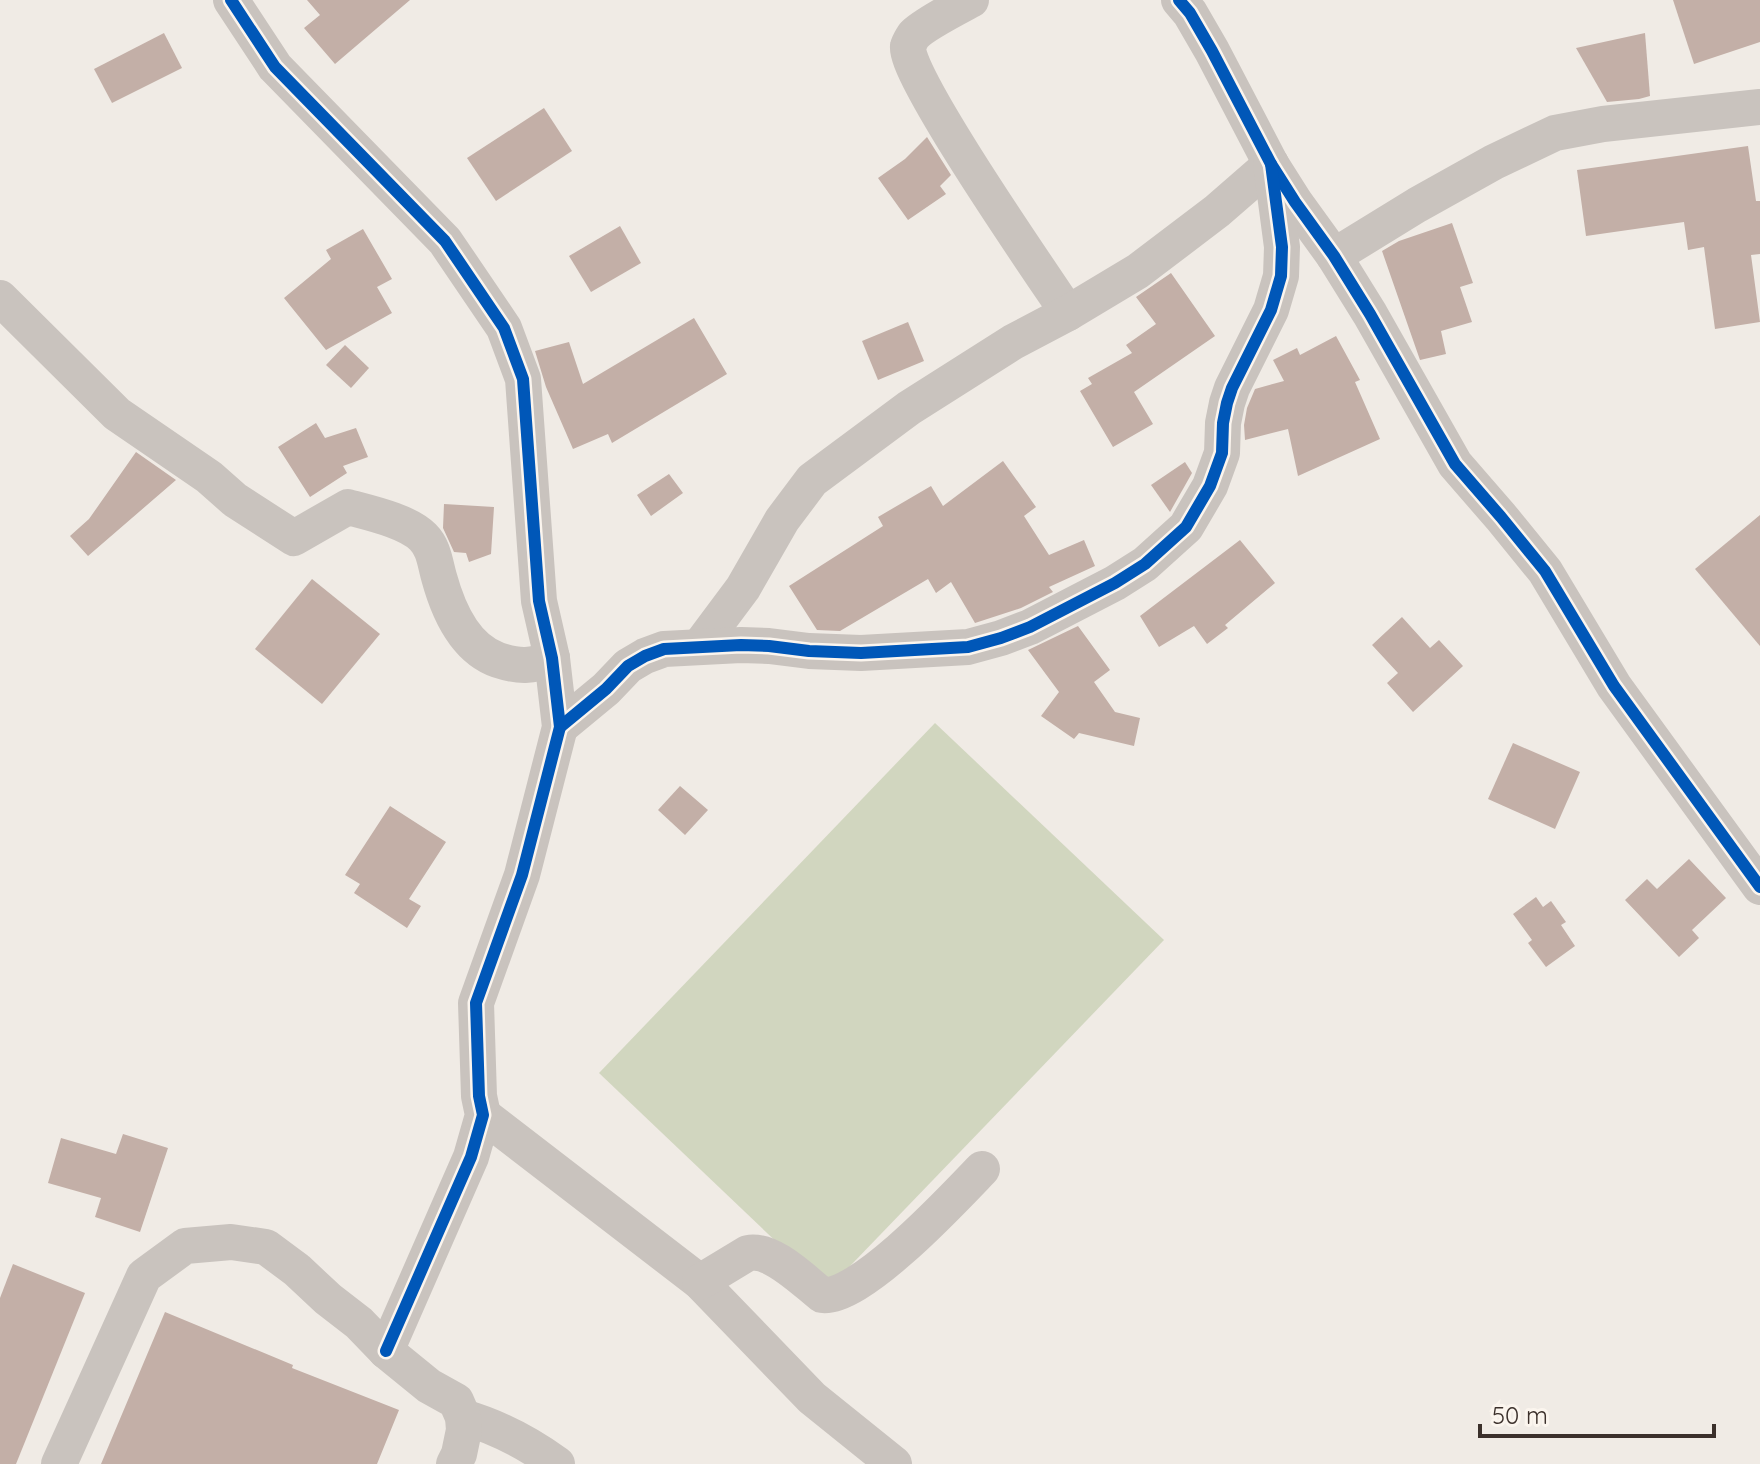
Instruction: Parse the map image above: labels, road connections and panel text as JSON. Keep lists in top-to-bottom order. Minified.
{"scale_bar":"50 m"}
